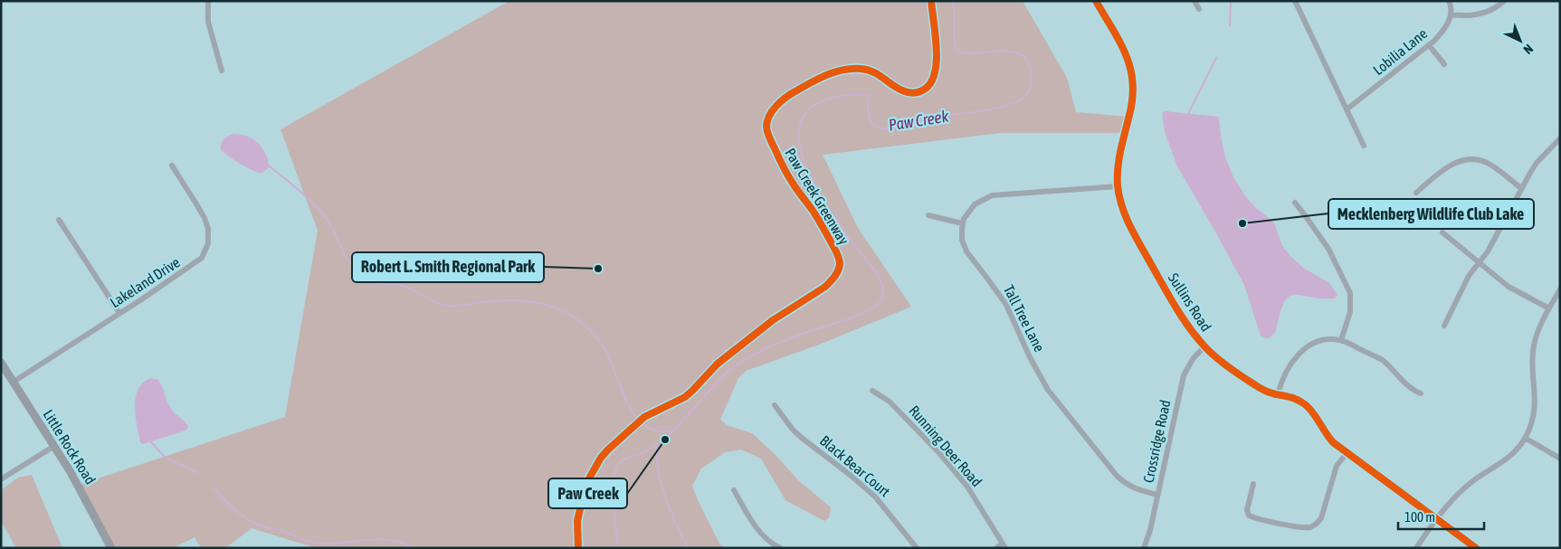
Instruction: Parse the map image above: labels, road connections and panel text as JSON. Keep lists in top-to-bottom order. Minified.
{"streets":{"main road":["Little Rock Road"],"street":["Lobilia Lane","Lakeland Drive","Sullins Road","Tall Tree Lane","Crossridge Road","Running Deer Road","Black Bear Court"],"cycle path":["Paw Creek Greenway"]},"crossings":[["Lakeland Drive","Little Rock Road"],["Sullins Road","Crossridge Road"],["Tall Tree Lane","Crossridge Road"]],"water":["Paw Creek"],"places":["Mecklenberg Wildlife Club Lake","Robert L. Smith Regional Park","Paw Creek"],"scale_bar":"100 m","north":"bottom right"}
